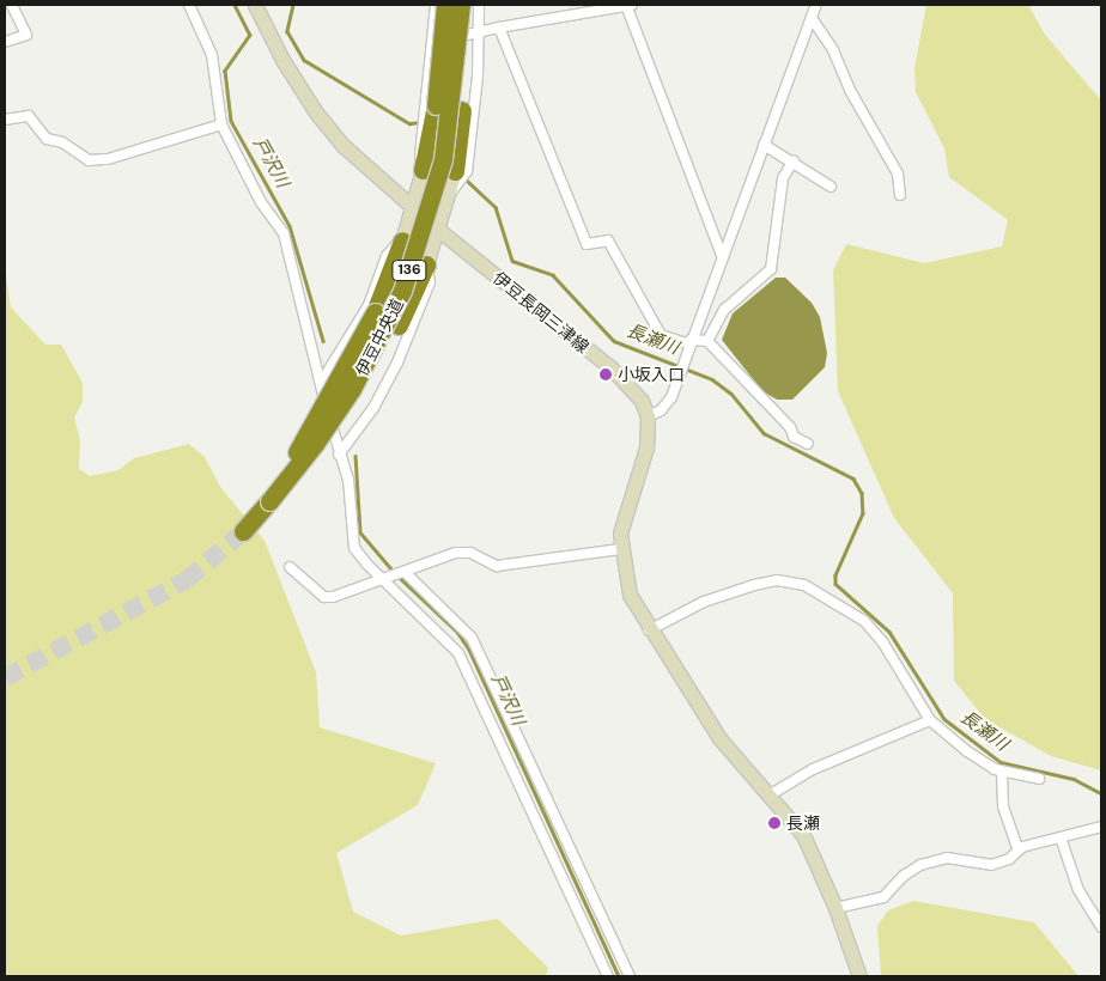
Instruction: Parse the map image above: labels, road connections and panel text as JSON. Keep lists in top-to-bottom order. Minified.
{"streets":{"highway":["136","伊豆中央道"],"main road":["伊豆長岡三津線"]},"water":["戸沢川","長瀬川"],"places":["小坂入口","長瀬"]}
